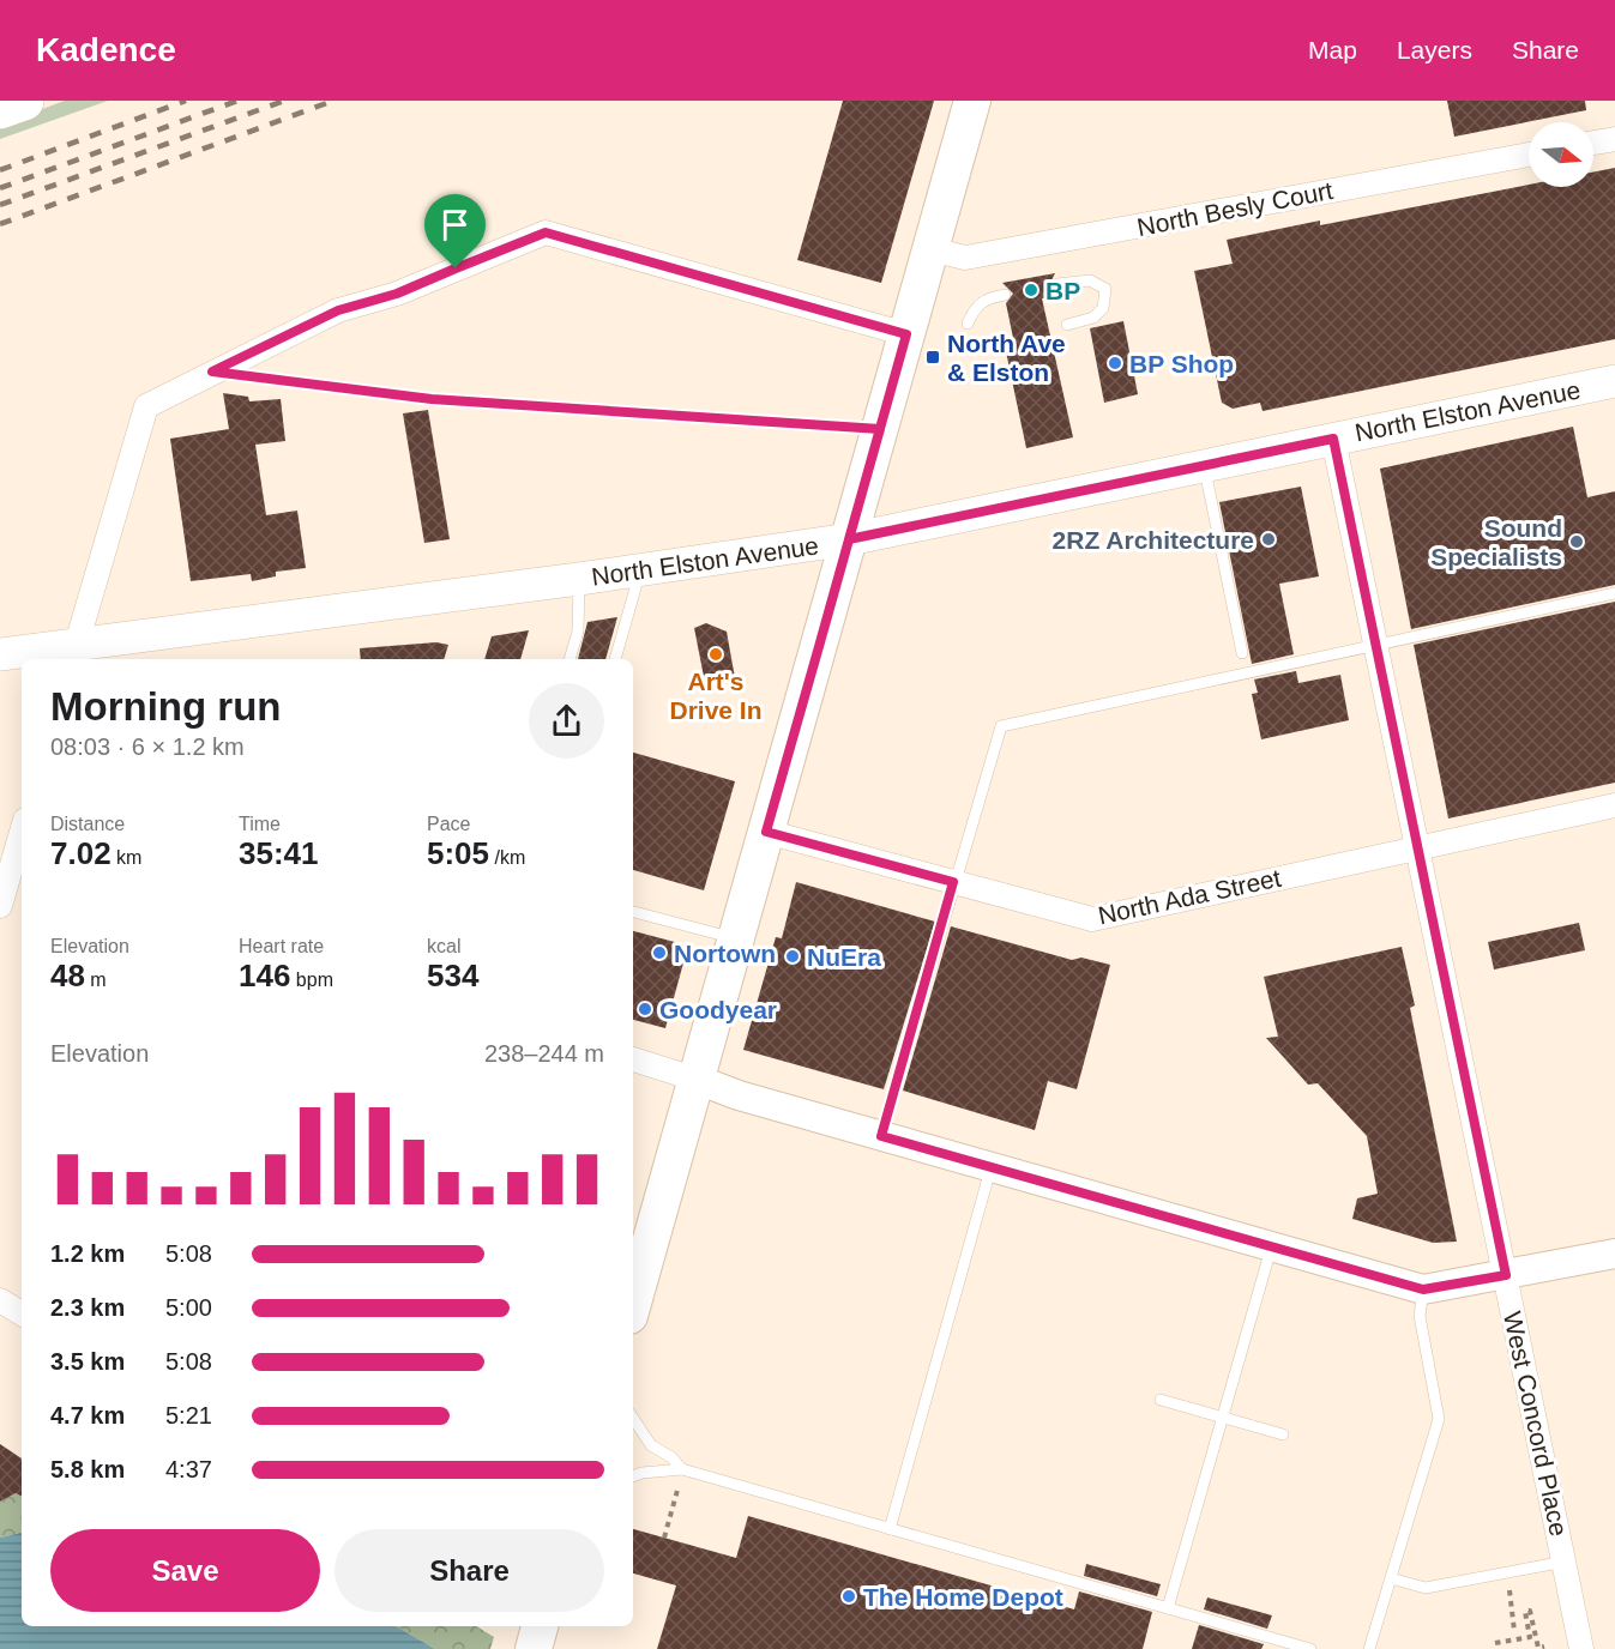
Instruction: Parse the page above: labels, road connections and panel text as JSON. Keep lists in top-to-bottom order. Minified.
{"streets":{"main road":["North Elston Avenue"],"street":["North Besly Court","North Ada Street","West Concord Place"]},"crossings":[["North Elston Avenue","West Concord Place"],["North Ada Street","West Concord Place"]],"places":{"other":["BP","BP Shop","2RZ Architecture","Sound Specialists","Art's Drive In","Nortown","NuEra","Goodyear","The Home Depot"],"transit":["North Ave & Elston"]},"north":"right","page":{"header":"Kadence","nav":["Map","Layers","Share"],"heading":["Morning run","08:03 · 6 × 1.2 km"],"stats":[["Distance","7.02 km"],["Time","35:41"],["Pace","5:05 /km"],["Elevation","48 m"],["Heart rate","146 bpm"],["kcal","534"]],"chart":["Elevation","238–244 m"],"list":[{"name":"1.2 km","note":"5:08"},{"name":"2.3 km","note":"5:00"},{"name":"3.5 km","note":"5:08"},{"name":"4.7 km","note":"5:21"},{"name":"5.8 km","note":"4:37"}],"buttons":["Save","Share"]}}
